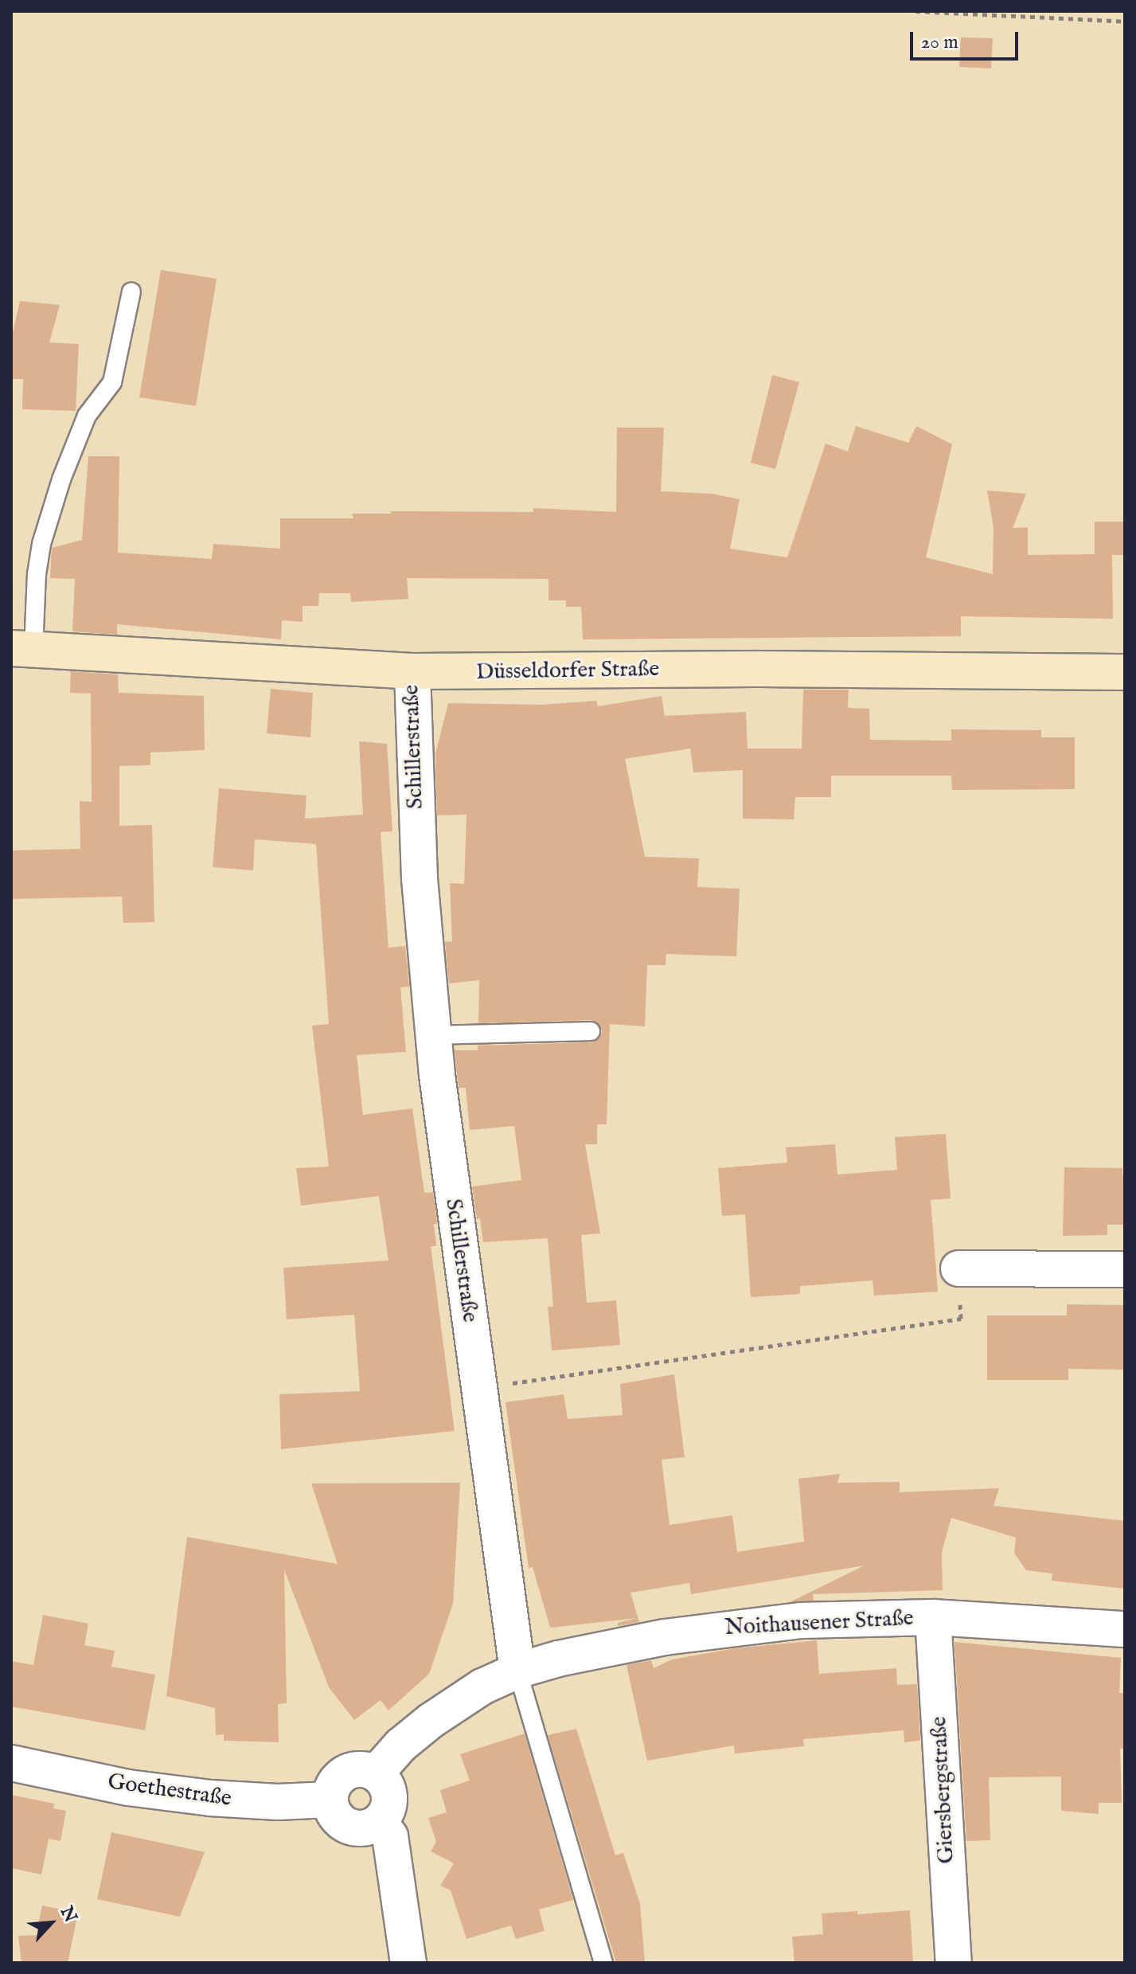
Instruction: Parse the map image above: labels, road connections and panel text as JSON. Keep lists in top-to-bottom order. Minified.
{"streets":{"street":["Düsseldorfer Straße","Schillerstraße","Noithausener Straße","Giersbergstraße","Goethestraße"]},"crossings":[["Düsseldorfer Straße","Schillerstraße"],["Schillerstraße","Noithausener Straße"],["Noithausener Straße","Giersbergstraße"]],"scale_bar":"20 m","north":"top right"}
